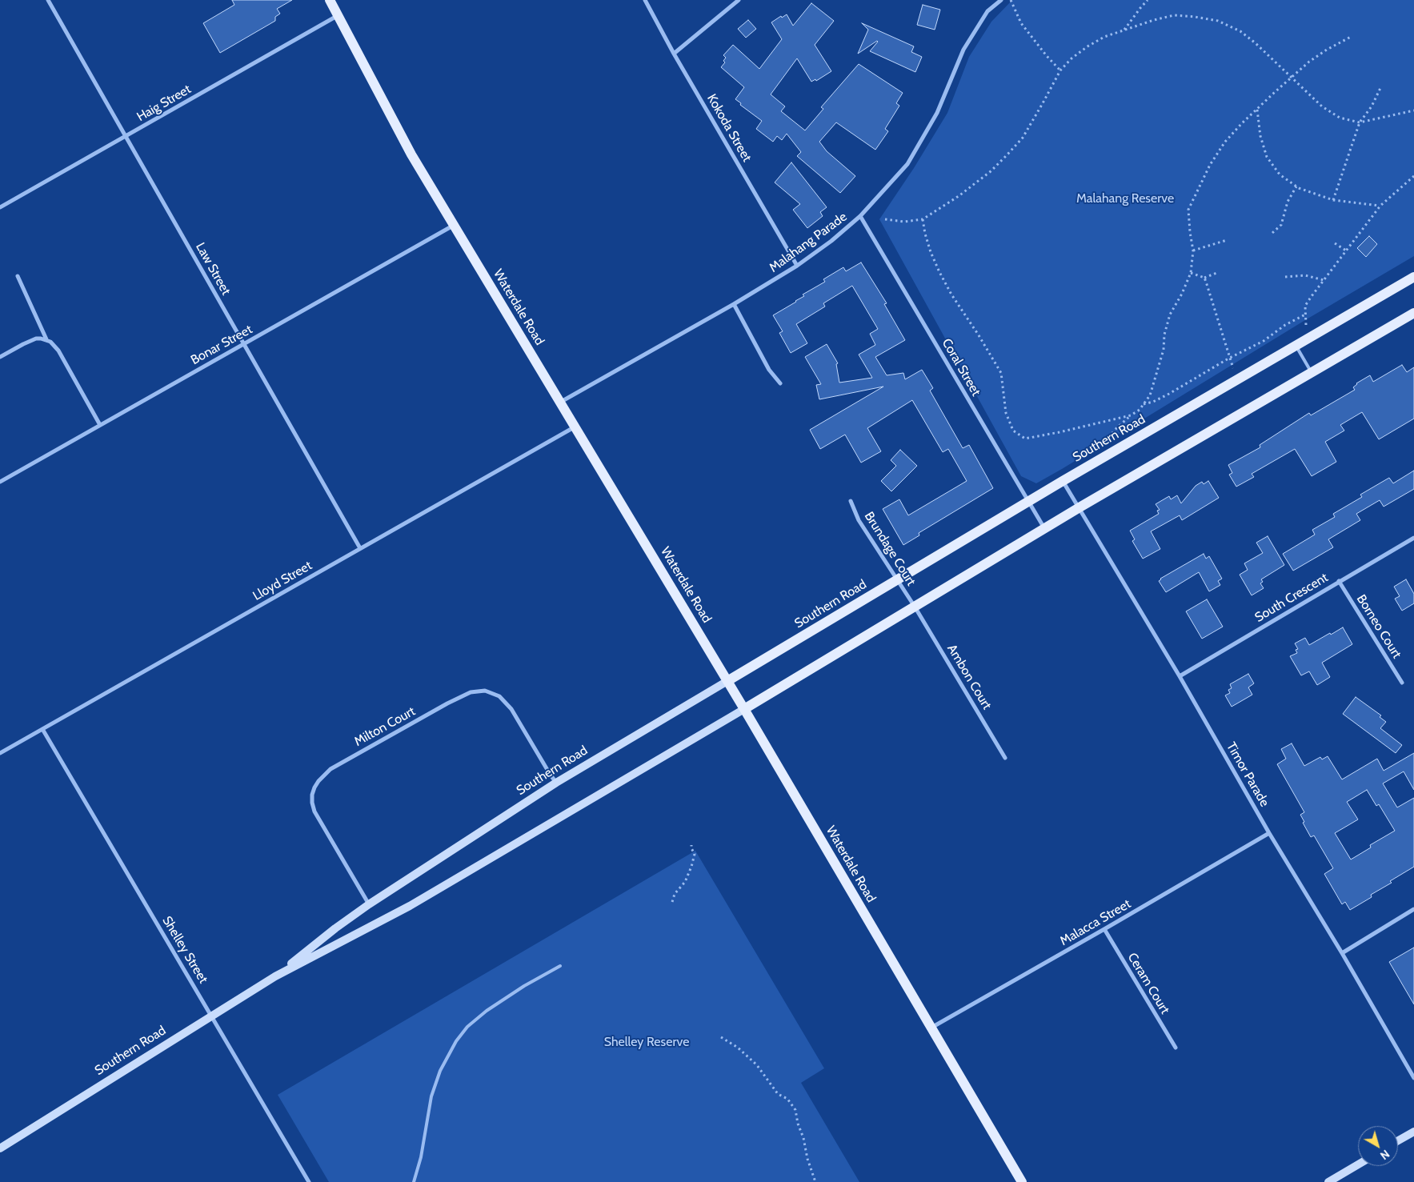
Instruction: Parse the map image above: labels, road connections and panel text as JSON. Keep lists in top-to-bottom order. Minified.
{"streets":{"main road":["Waterdale Road","Southern Road"],"street":["Haig Street","Kokoda Street","Malahang Parade","Law Street","Bonar Street","Coral Street","Brundage Court","Lloyd Street","South Crescent","Borneo Court","Ambon Court","Milton Court","Timor Parade","Malacca Street","Shelley Street","Ceram Court"]},"crossings":[["Haig Street","Law Street"],["Haig Street","Waterdale Road"],["Kokoda Street","Malahang Parade"],["Malahang Parade","Waterdale Road"],["Malahang Parade","Coral Street"],["Law Street","Bonar Street"],["Law Street","Lloyd Street"],["Waterdale Road","Bonar Street"],["Waterdale Road","Southern Road"],["Waterdale Road","Lloyd Street"],["Waterdale Road","Malacca Street"],["Coral Street","Southern Road"],["Southern Road","Brundage Court"],["Southern Road","Ambon Court"],["Southern Road","Milton Court"],["Southern Road","Timor Parade"],["Southern Road","Shelley Street"],["Brundage Court","Ambon Court"],["Lloyd Street","Shelley Street"],["South Crescent","Borneo Court"],["South Crescent","Timor Parade"],["Timor Parade","Malacca Street"],["Malacca Street","Ceram Court"]],"parks":["Malahang Reserve","Shelley Reserve"],"north":"bottom right"}
